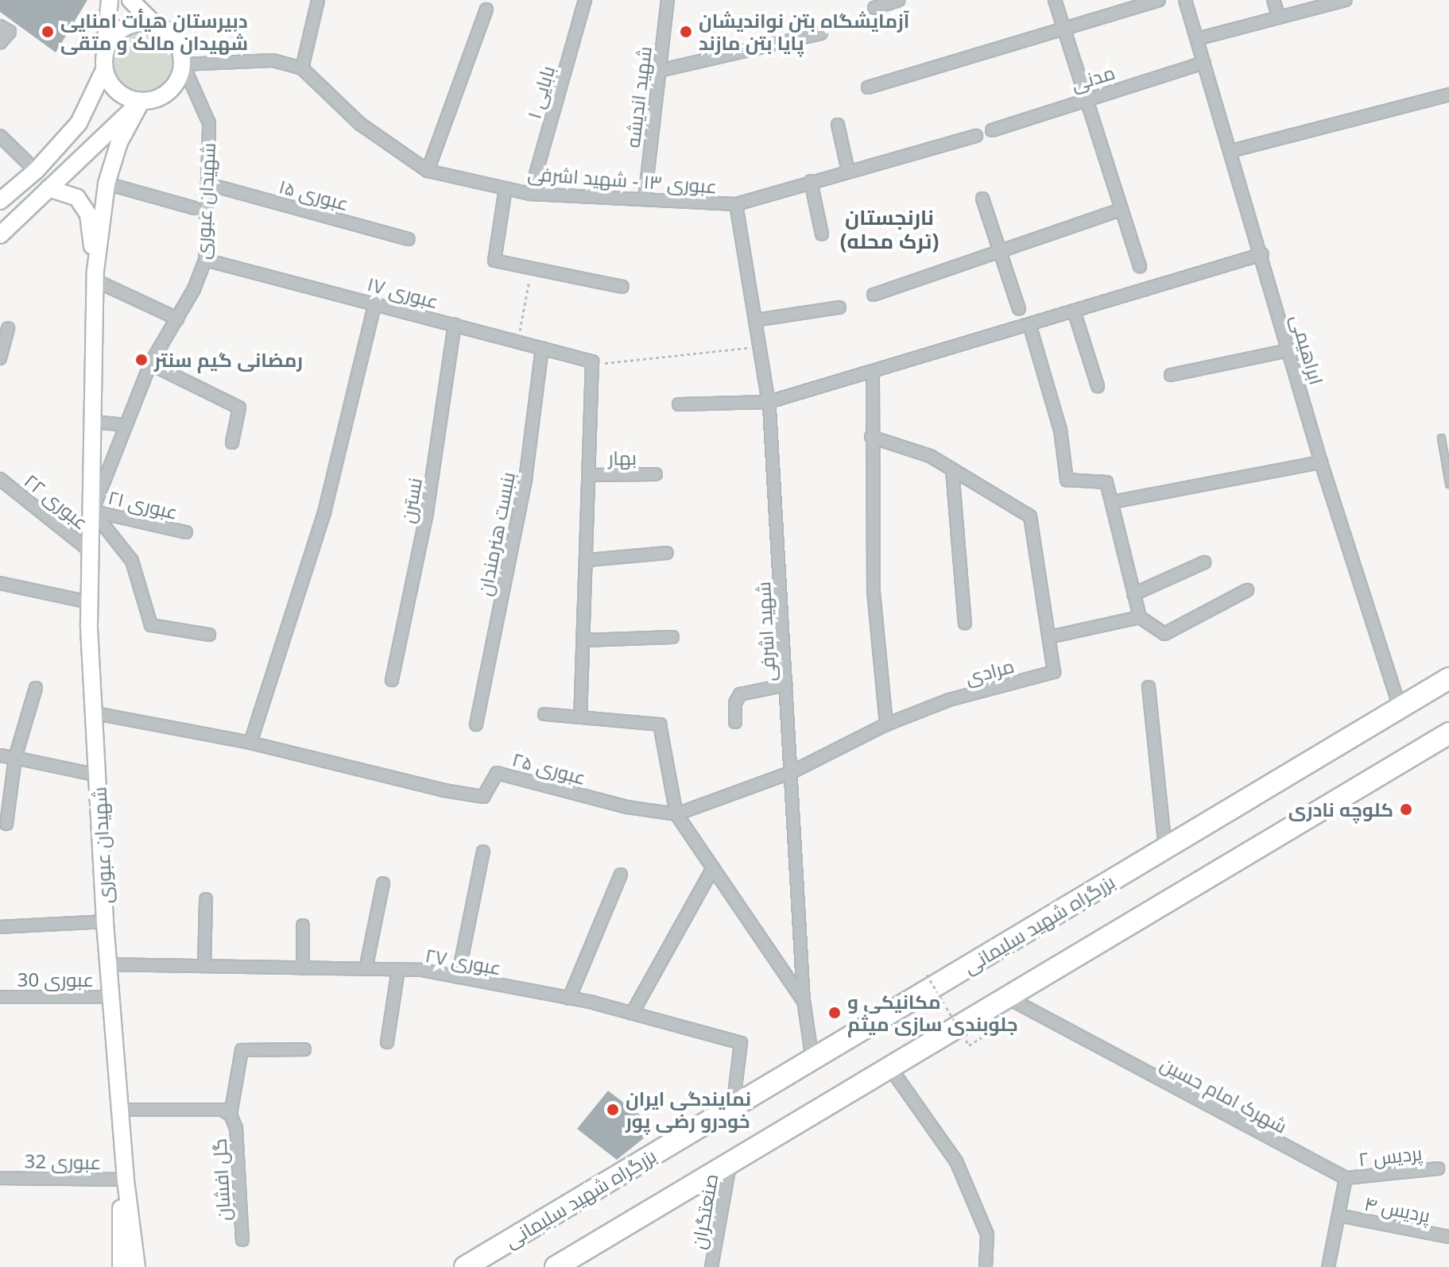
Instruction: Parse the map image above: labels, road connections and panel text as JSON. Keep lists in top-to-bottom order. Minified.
{"streets":{"highway":["بزرگراه شهید سلیمانی"],"main road":["شهیدان عبوری"],"street":["مدنی","بابایی ۱","شهید اندیشه","عبوری ۱۳ - شهید اشرفی","عبوری ۱۵","عبوری ۱۷","ابراهیمی","بهار","نسترن","عبوری ۲۲","عبوری ۲۱","بنبست هنرمندان","شهید اشرفی","مرادی","عبوری ۲۵","عبوری ۲۷","عبوری 30","شهرک امام حسین","پردیس ۲","عبوری 32","گل افشان","پردیس ۴","صنعتگران"]},"crossings":[["مدنی","ابراهیمی"],["بابایی ۱","عبوری ۱۳ - شهید اشرفی"],["شهید اندیشه","عبوری ۱۳ - شهید اشرفی"],["عبوری ۱۳ - شهید اشرفی","شهیدان عبوری"],["عبوری ۱۳ - شهید اشرفی","شهید اشرفی"],["عبوری ۱۵","شهیدان عبوری"],["شهیدان عبوری","عبوری ۱۷"],["شهیدان عبوری","عبوری ۲۲"],["شهیدان عبوری","عبوری ۲۱"],["شهیدان عبوری","عبوری ۲۵"],["شهیدان عبوری","عبوری ۲۷"],["شهیدان عبوری","عبوری 30"],["شهیدان عبوری","عبوری 32"],["شهیدان عبوری","گل افشان"],["عبوری ۱۷","نسترن"],["عبوری ۱۷","بنبست هنرمندان"],["ابراهیمی","بزرگراه شهید سلیمانی"],["شهید اشرفی","مرادی"],["شهید اشرفی","بزرگراه شهید سلیمانی"],["مرادی","عبوری ۲۵"],["بزرگراه شهید سلیمانی","عبوری ۲۷"],["شهرک امام حسین","پردیس ۲"]],"districts":["نارنجستان (ترک محله)"],"places":["دبیرستان هیأت امنایی شهیدان مالک و متقی","آزمایشگاه بتن نواندیشان پایا بتن مازند","رمضانی گیم سنتر","کلوچه نادری","مکانیکی و جلوبندی سازی میثم","نمایندگی ایران خودرو رضی پور"]}
